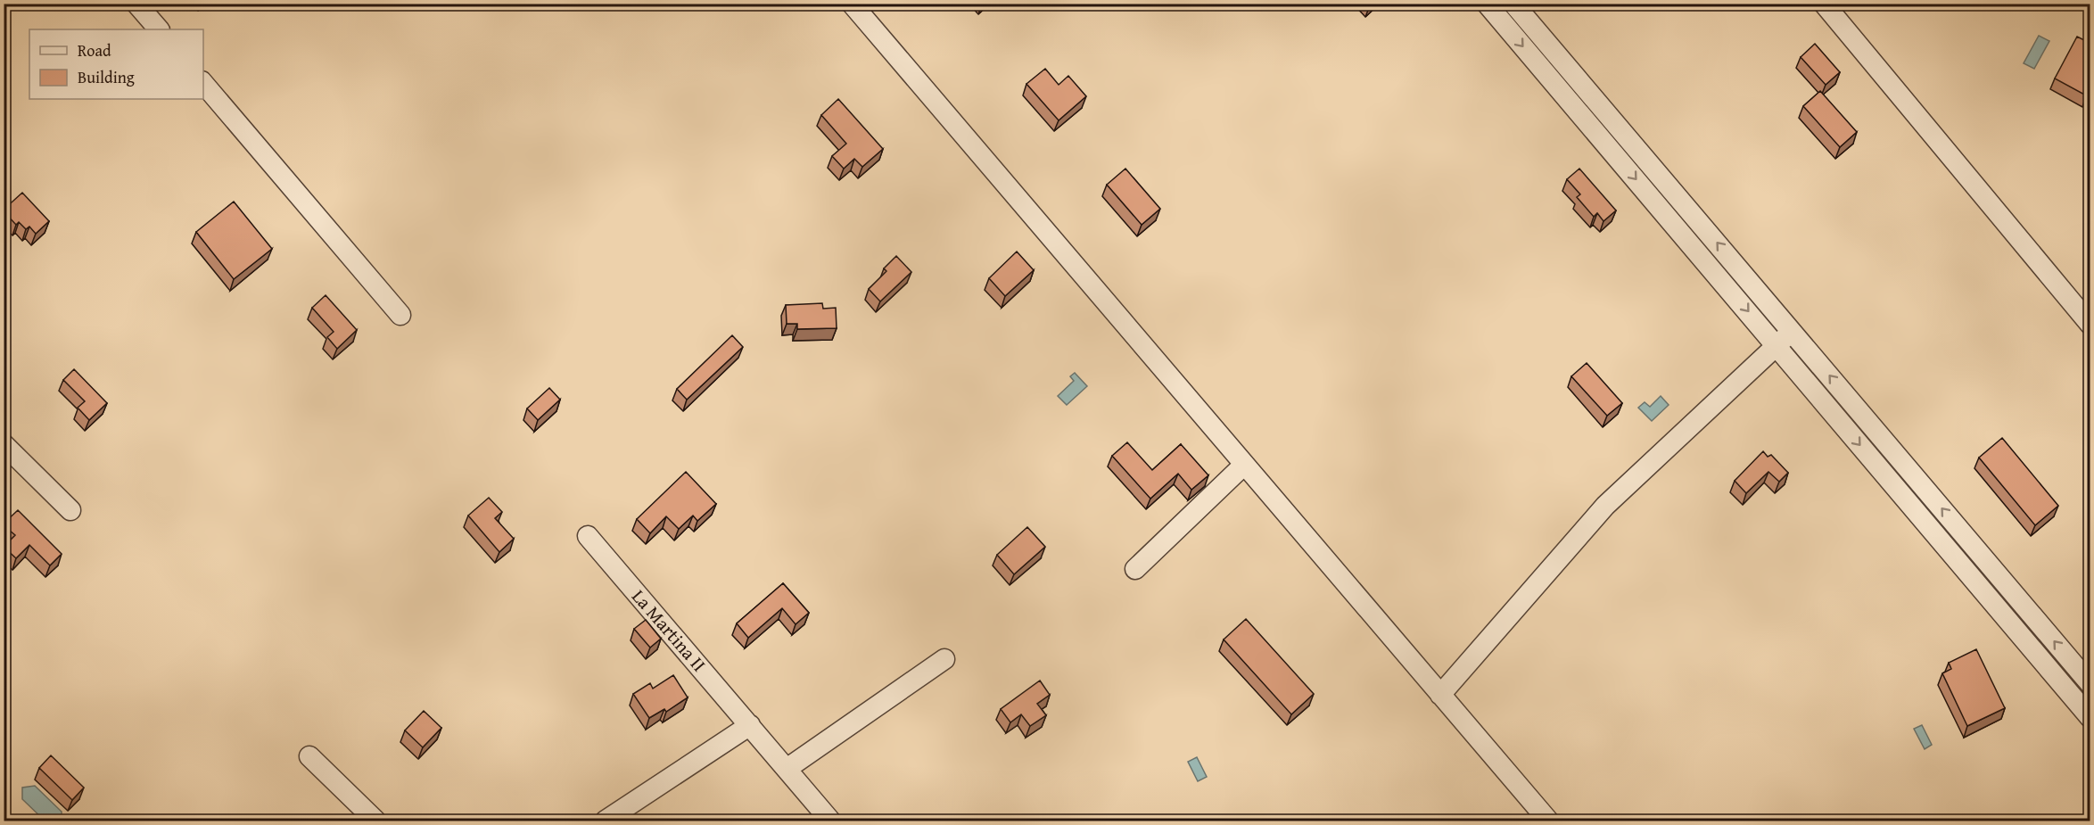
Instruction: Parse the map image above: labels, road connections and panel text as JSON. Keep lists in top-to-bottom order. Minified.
{"streets":{"street":["La Martina II"]},"legend":["Road","Building"]}
